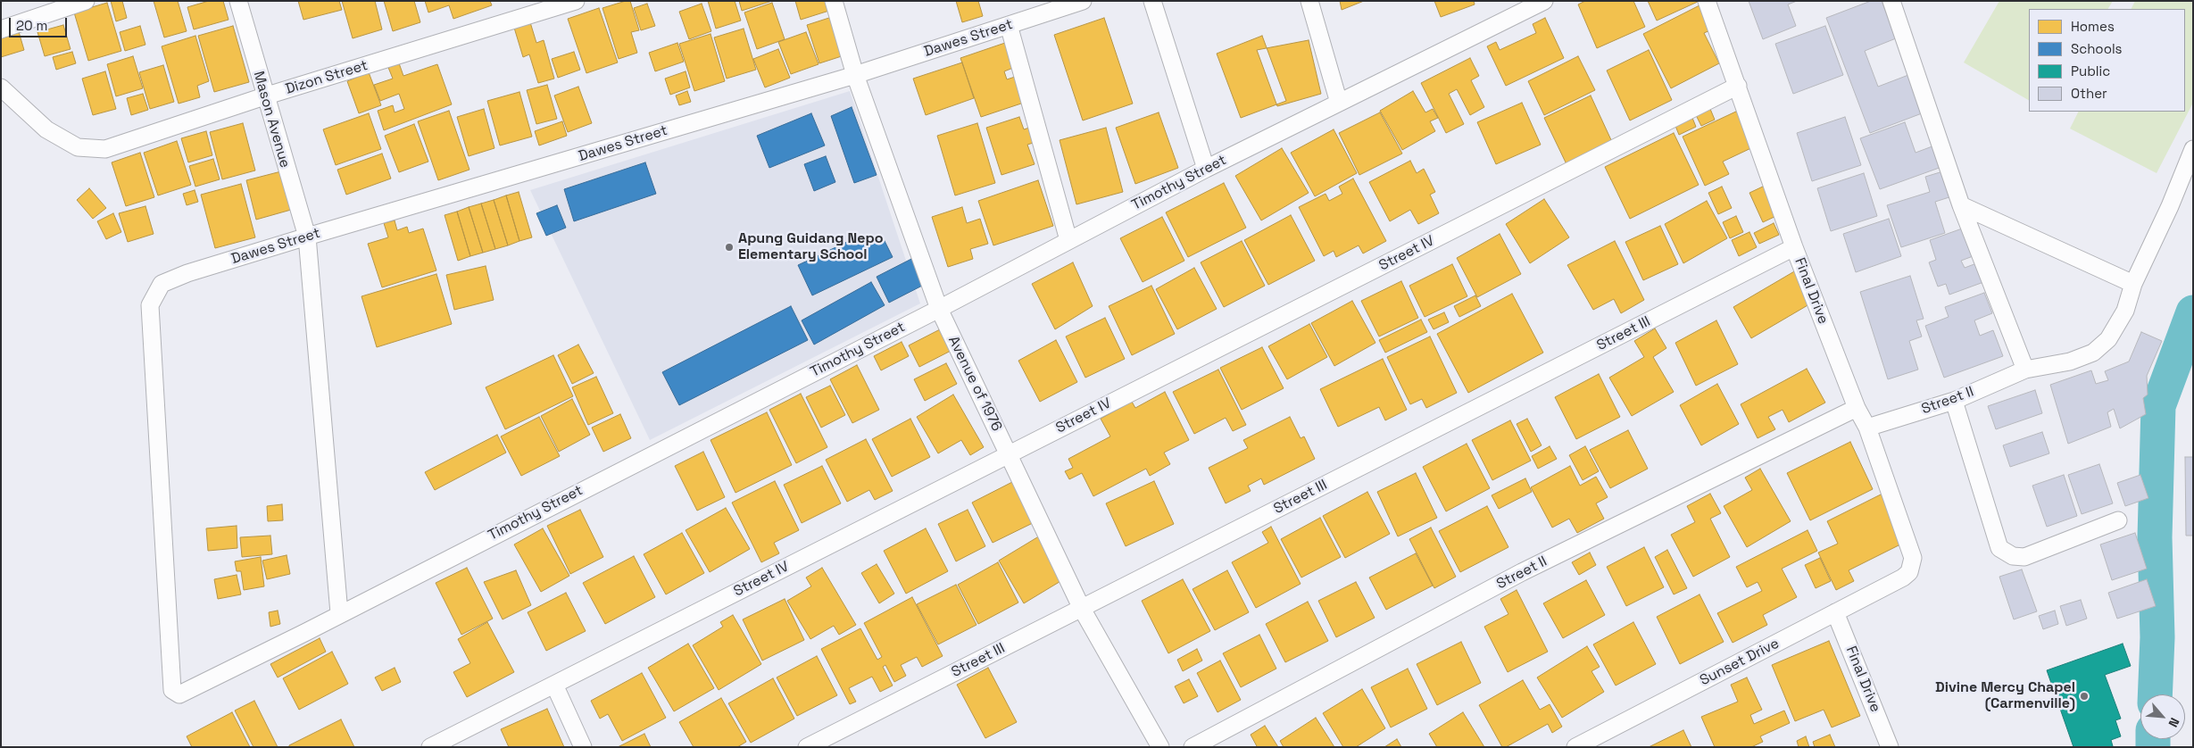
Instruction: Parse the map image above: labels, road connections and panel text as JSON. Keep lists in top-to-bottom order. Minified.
{"streets":{"street":["Dawes Street","Dizon Street","Mason Avenue","Timothy Street","Street IV","Final Drive","Street III","Avenue of 1976","Street II","Sunset Drive"]},"crossings":[["Dawes Street","Mason Avenue"],["Dawes Street","Timothy Street"],["Dawes Street","Avenue of 1976"],["Dizon Street","Mason Avenue"],["Mason Avenue","Timothy Street"],["Timothy Street","Avenue of 1976"],["Street IV","Final Drive"],["Street IV","Avenue of 1976"],["Final Drive","Street III"],["Final Drive","Street II"],["Final Drive","Sunset Drive"],["Street III","Avenue of 1976"]],"places":["Apung Guidang Nepo Elementary School","Divine Mercy Chapel (Carmenville)"],"legend":["Homes","Schools","Public","Other"],"scale_bar":"20 m","north":"bottom right"}
